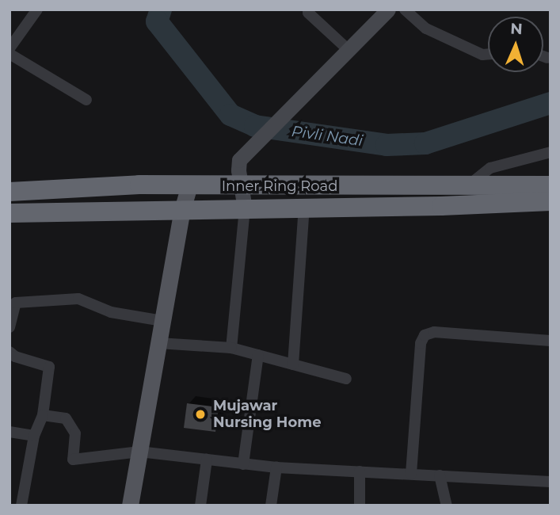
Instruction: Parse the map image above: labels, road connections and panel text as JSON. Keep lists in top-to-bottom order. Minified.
{"streets":{"highway":["Inner Ring Road"]},"water":["Pivli Nadi"],"places":["Mujawar Nursing Home"],"north":"top"}
